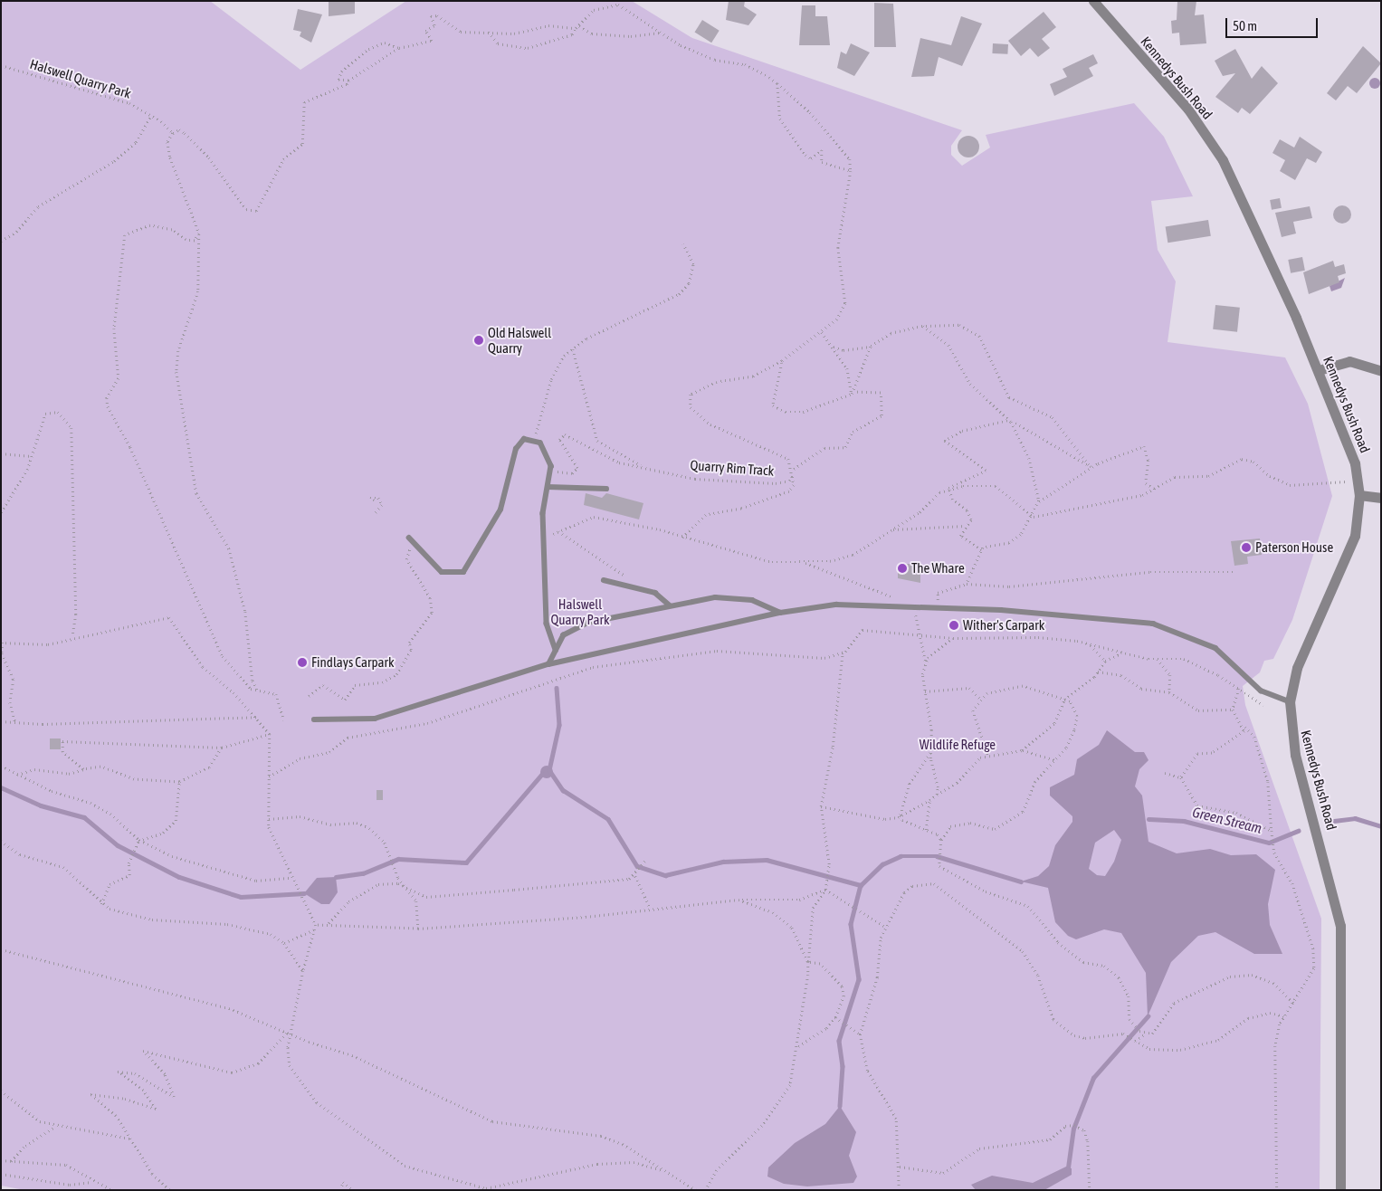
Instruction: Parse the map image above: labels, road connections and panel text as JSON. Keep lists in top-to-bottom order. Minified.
{"streets":{"street":["Kennedys Bush Road"],"path":["Halswell Quarry Park","Quarry Rim Track"]},"water":["Green Stream"],"parks":["Halswell Quarry Park","Wildlife Refuge"],"places":["Old Halswell Quarry","Paterson House","The Whare","Wither's Carpark","Findlays Carpark"],"scale_bar":"50 m"}
